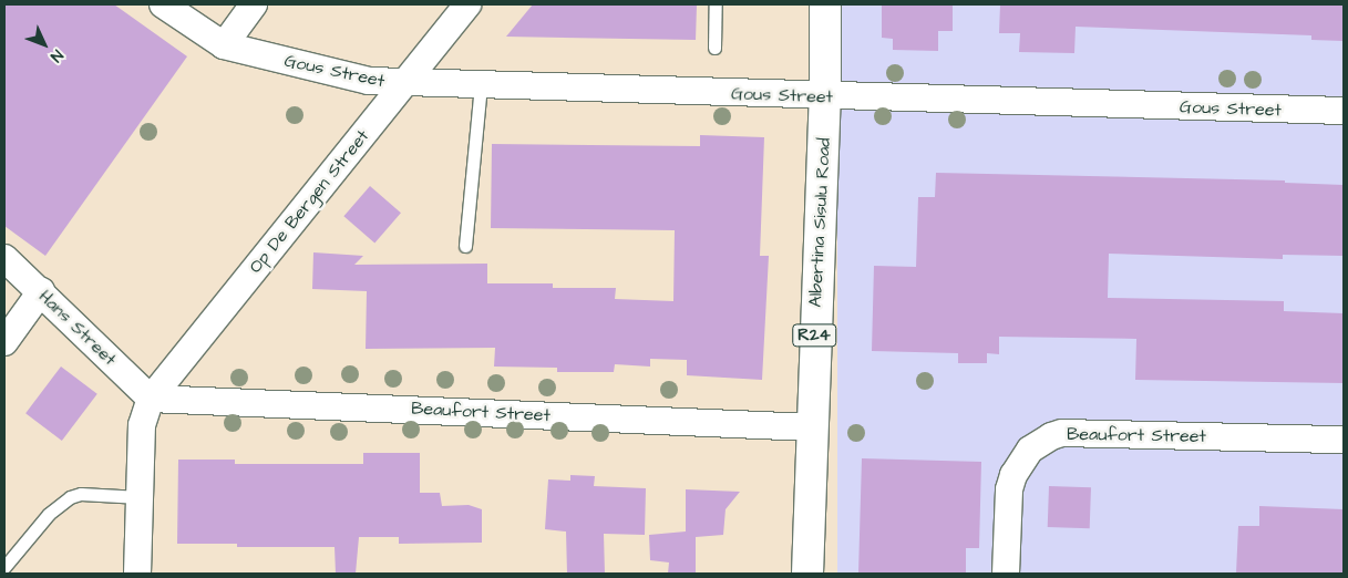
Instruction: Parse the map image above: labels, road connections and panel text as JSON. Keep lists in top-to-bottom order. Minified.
{"streets":{"main road":["Albertina Sisulu Road","R24"],"street":["Gous Street","Op De Bergen Street","Hans Street","Beaufort Street"]},"crossings":[["Gous Street","Op De Bergen Street"],["Gous Street","Albertina Sisulu Road"],["Op De Bergen Street","Hans Street"],["Op De Bergen Street","Beaufort Street"],["Albertina Sisulu Road","Beaufort Street"],["Hans Street","Beaufort Street"]],"north":"bottom right"}
